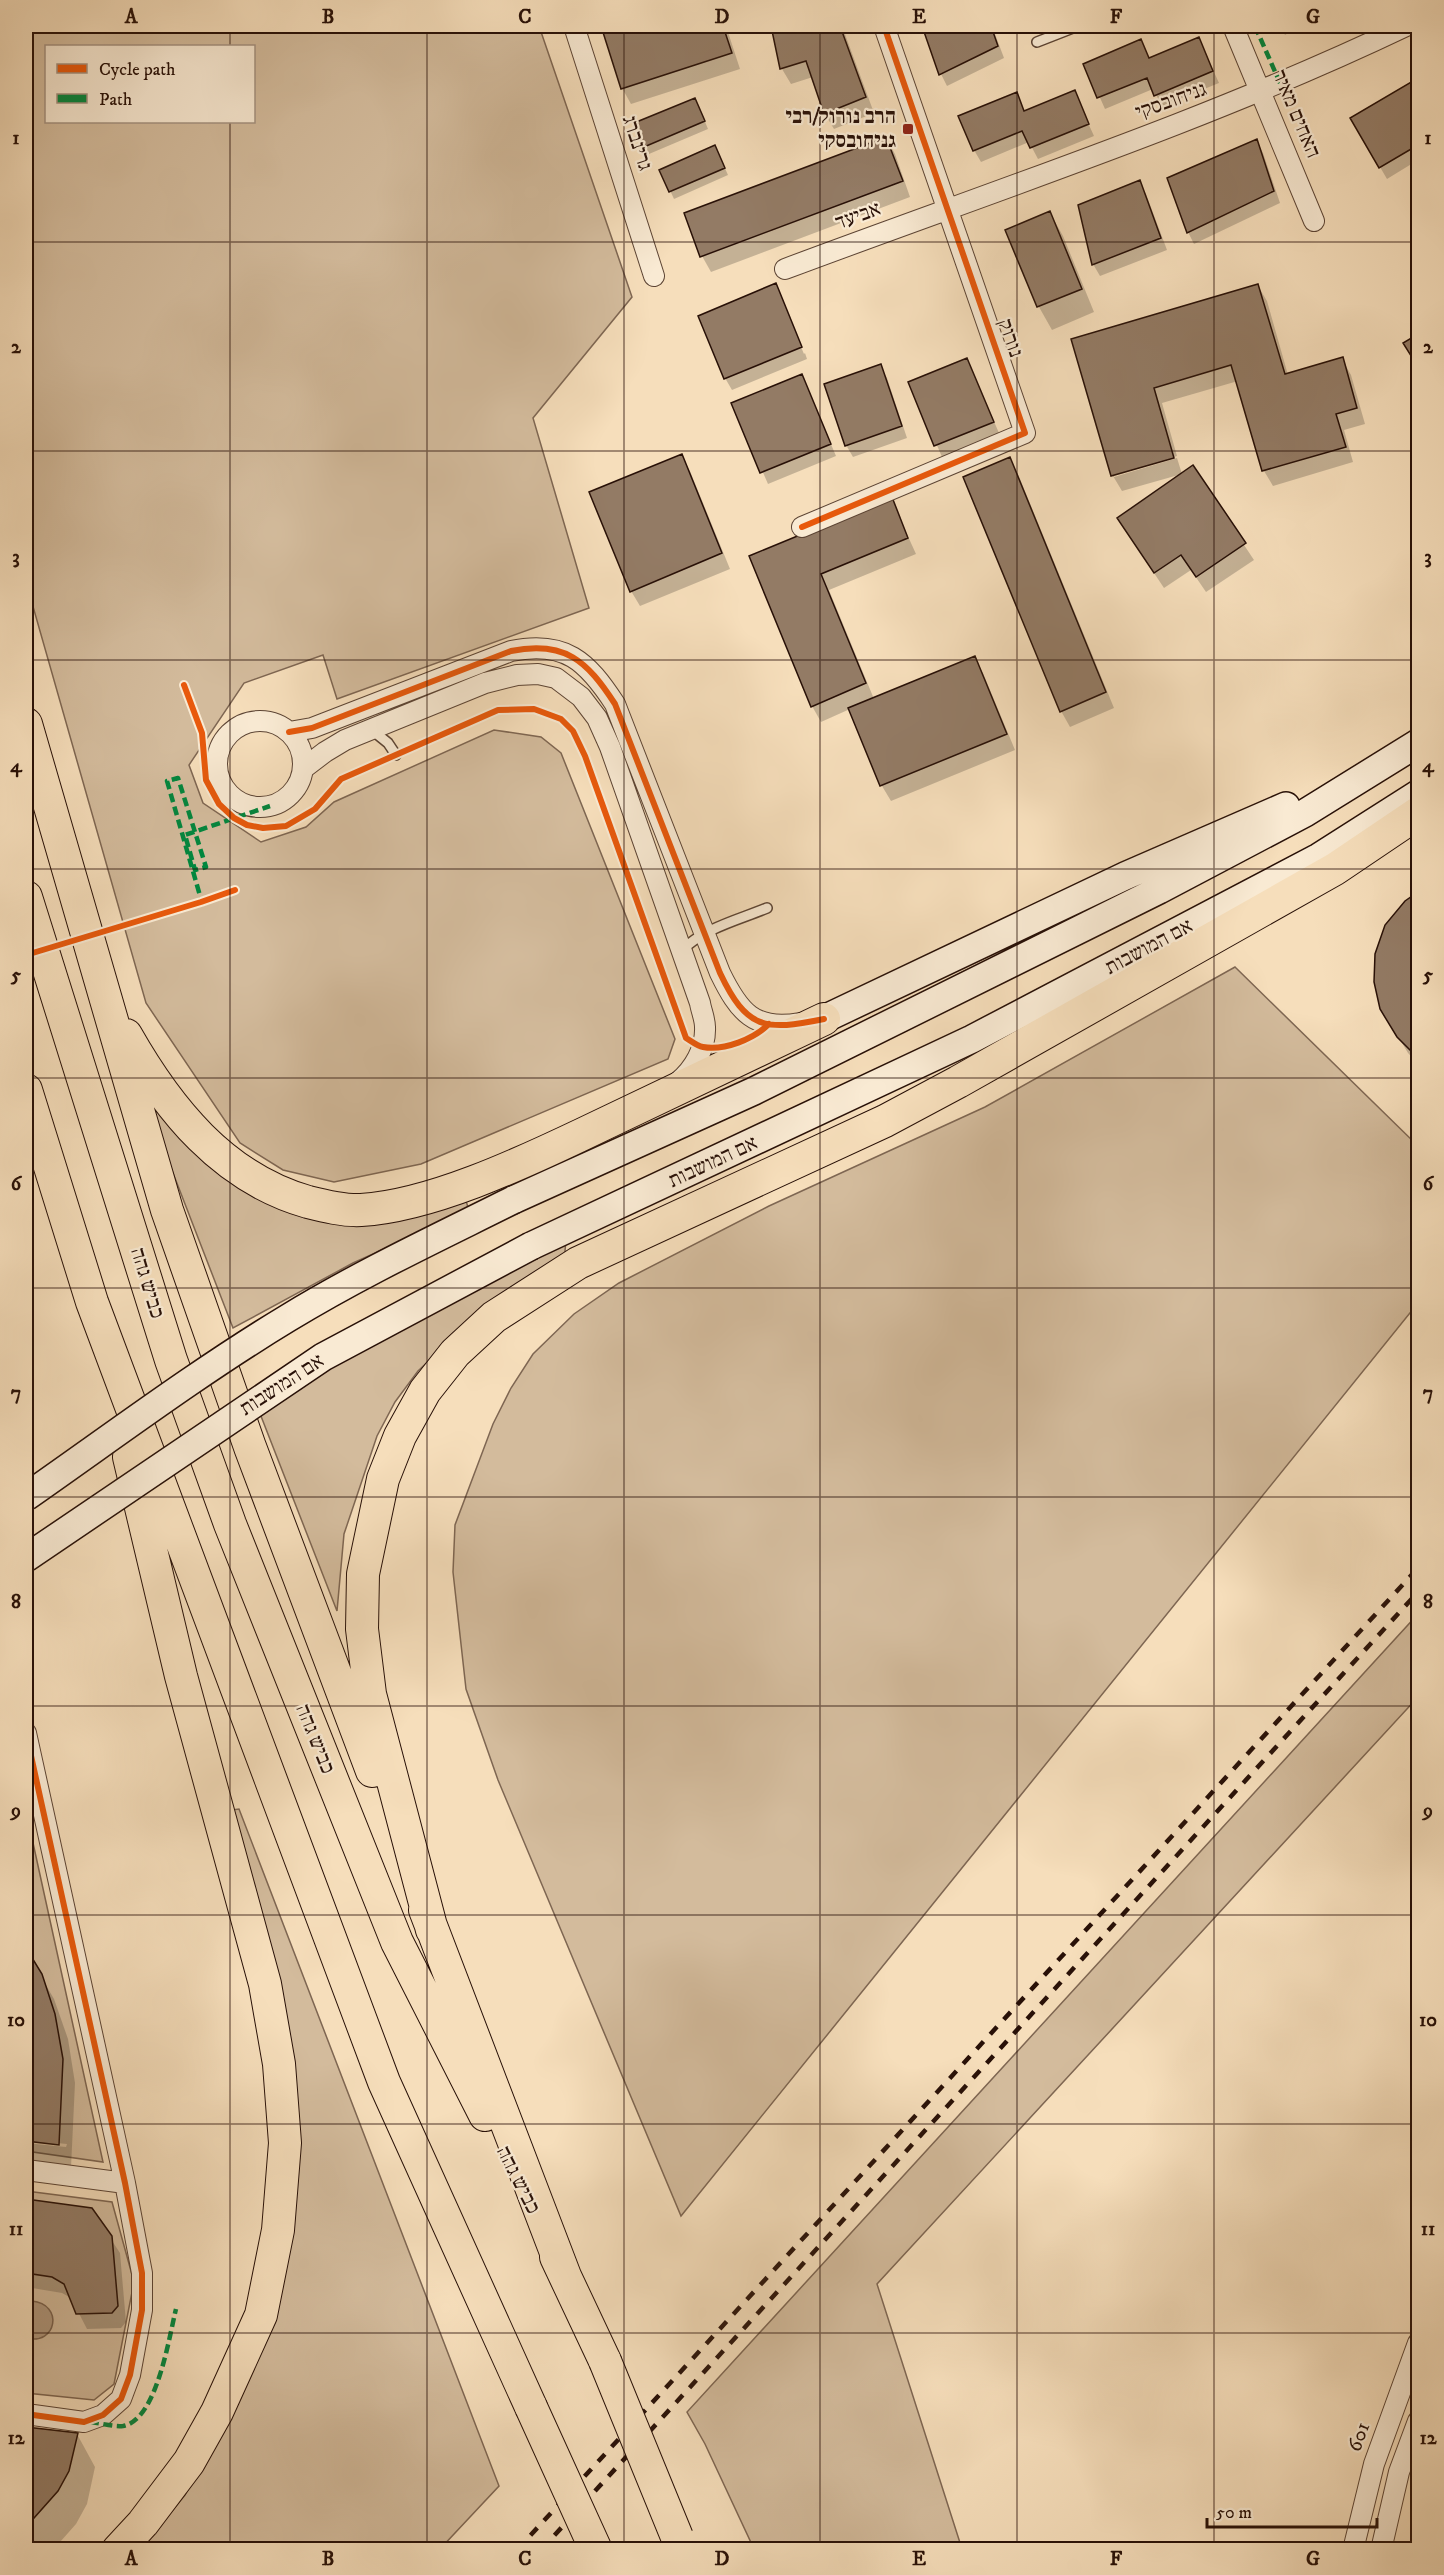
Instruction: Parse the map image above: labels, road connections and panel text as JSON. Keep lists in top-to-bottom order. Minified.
{"streets":{"highway":["כביש גהה"],"main road":["אם המושבות"],"street":["גניחובסקי","האחים מאיר","גרינברג","אביעד","נורוק","601"]},"crossings":[["גניחובסקי","האחים מאיר"],["גניחובסקי","אביעד"],["גניחובסקי","נורוק"],["אביעד","נורוק"]],"places":{"transit":["הרב נורוק/רבי גניחובסקי"]},"legend":["Cycle path","Path"],"scale_bar":"50 m","grid":{"columns":["A","B","C","D","E","F","G"],"rows":["1","2","3","4","5","6","7","8","9","10","11","12"]}}
